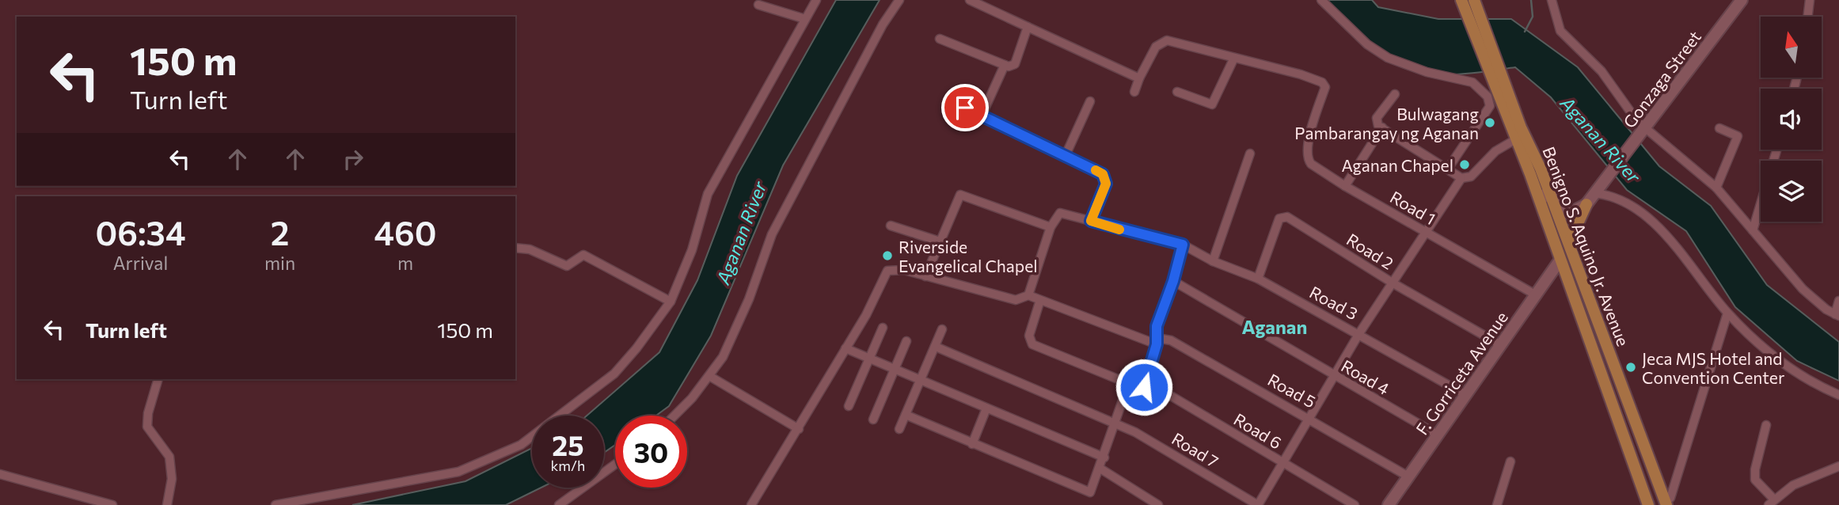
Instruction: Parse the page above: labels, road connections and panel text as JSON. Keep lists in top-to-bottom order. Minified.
{"streets":{"main road":["Gonzaga Street","Benigno S. Aquino Jr. Avenue","F. Gorriceta Avenue"],"street":["Road 1","Road 2","Road 3","Road 4","Road 5","Road 6","Road 7"]},"crossings":[["Road 1","F. Gorriceta Avenue"],["Benigno S. Aquino Jr. Avenue","F. Gorriceta Avenue"],["Road 2","Road 3"],["Road 2","F. Gorriceta Avenue"],["Road 3","F. Gorriceta Avenue"],["F. Gorriceta Avenue","Road 4"],["F. Gorriceta Avenue","Road 5"]],"districts":["Aganan"],"water":["Aganan River"],"places":["Bulwagang Pambarangay ng Aganan","Aganan Chapel","Riverside Evangelical Chapel","Jeca MJS Hotel and Convention Center"],"north":"top","page":{"turn":["150 m","Turn left"],"eta":["06:34","Arrival","2","min","460","m"],"list":[{"name":"Turn left","value":"150 m"}],"speed":"25 km/h","limit":"30"}}
